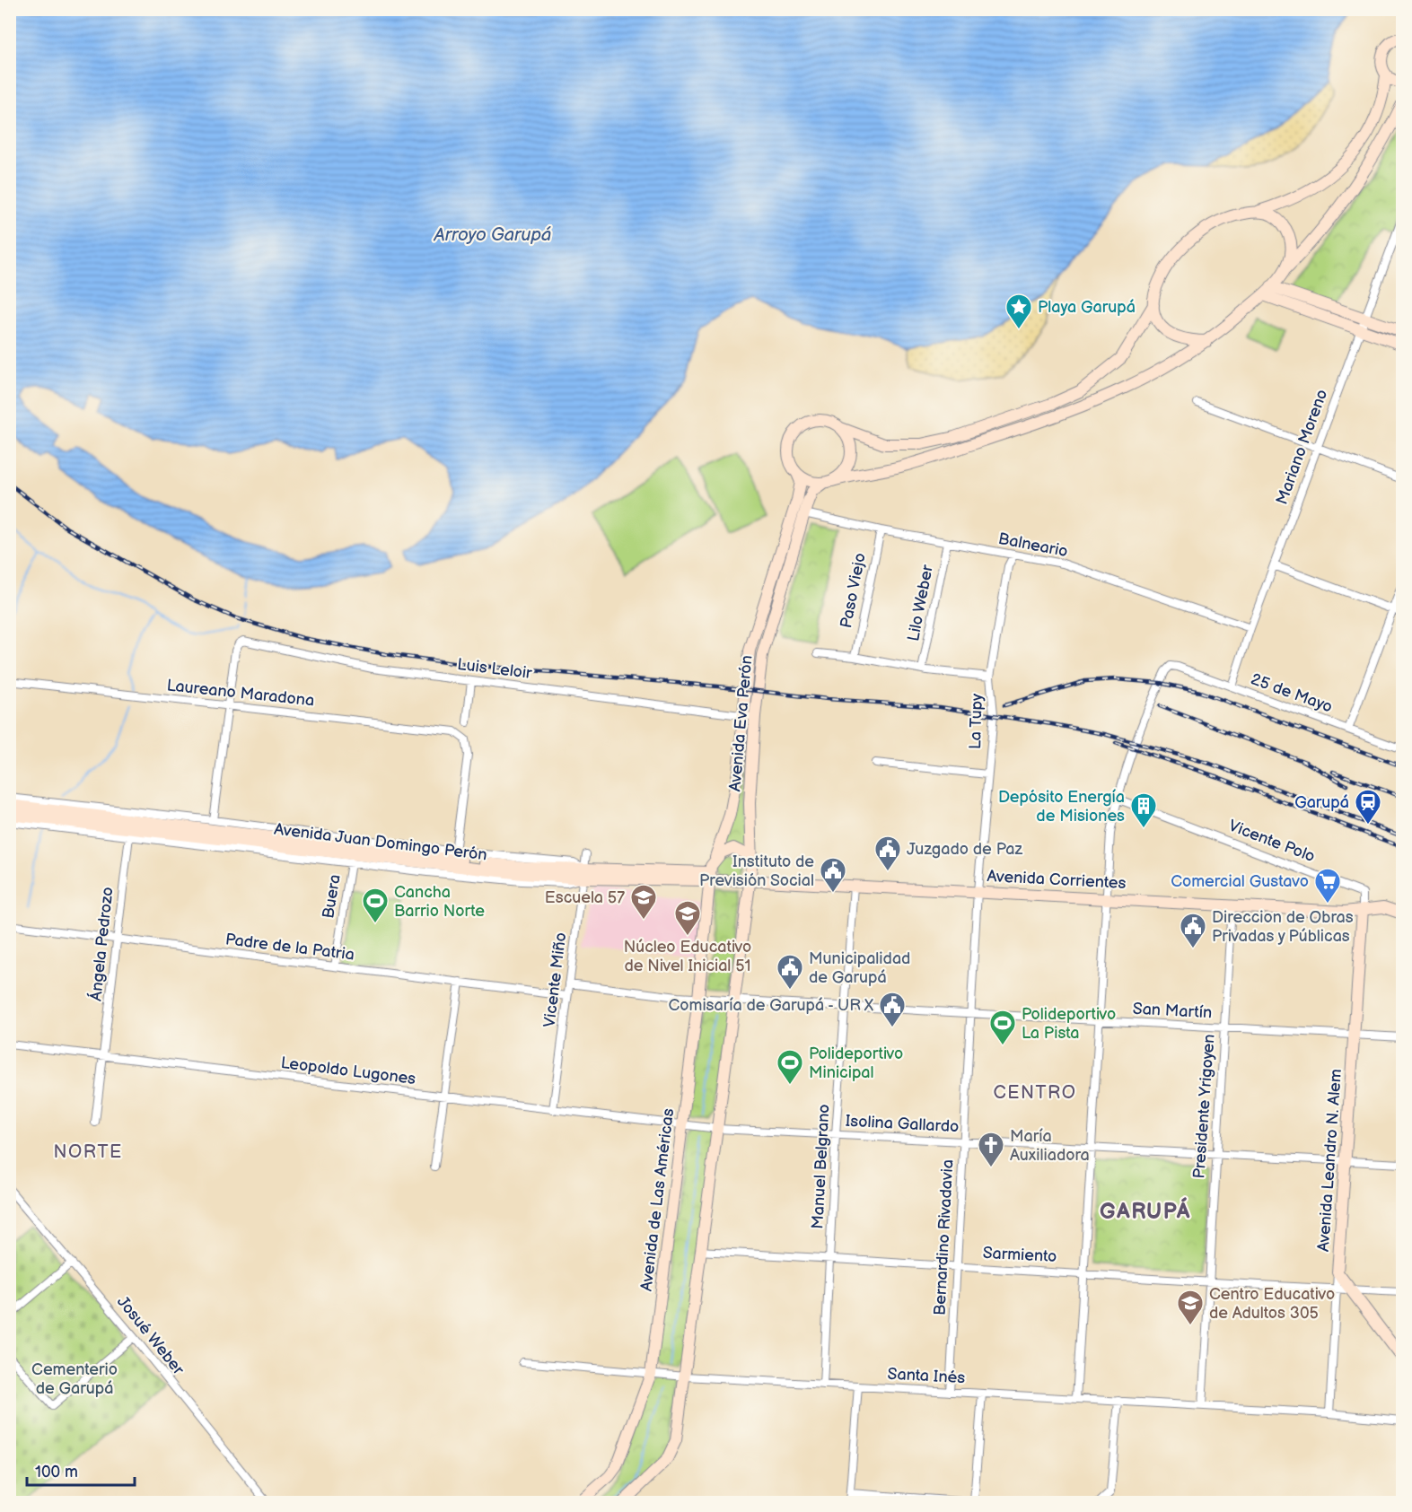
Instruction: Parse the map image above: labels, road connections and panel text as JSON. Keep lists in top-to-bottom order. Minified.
{"streets":{"main road":["Avenida Eva Perón","Avenida Juan Domingo Perón","Avenida Corrientes","Avenida Leandro N. Alem","Avenida de Las Américas"],"street":["Mariano Moreno","Balneario","Paso Viejo","Lilo Weber","Luis Leloir","Laureano Maradona","25 de Mayo","La Tupy","Vicente Polo","Buera","Ángela Pedrozo","Padre de la Patria","Vicente Miño","San Martín","Leopoldo Lugones","Presidente Yrigoyen","Isolina Gallardo","Manuel Belgrano","Bernardino Rivadavia","Sarmiento","Josué Weber","Santa Inés"]},"crossings":[["Mariano Moreno","Balneario"],["Mariano Moreno","25 de Mayo"],["Balneario","Paso Viejo"],["Balneario","Lilo Weber"],["Balneario","La Tupy"],["Balneario","Avenida Eva Perón"],["Luis Leloir","Laureano Maradona"],["Luis Leloir","Avenida Eva Perón"],["25 de Mayo","Vicente Polo"],["La Tupy","Avenida Corrientes"],["La Tupy","Bernardino Rivadavia"],["Avenida Eva Perón","Avenida Juan Domingo Perón"],["Avenida Eva Perón","Avenida Corrientes"],["Avenida Eva Perón","Avenida de Las Américas"],["Vicente Polo","Avenida Corrientes"],["Vicente Polo","Avenida Leandro N. Alem"],["Avenida Juan Domingo Perón","Avenida Corrientes"],["Avenida Juan Domingo Perón","Vicente Miño"],["Avenida Juan Domingo Perón","Avenida de Las Américas"],["Avenida Corrientes","Presidente Yrigoyen"],["Avenida Corrientes","Avenida Leandro N. Alem"],["Avenida Corrientes","Manuel Belgrano"],["Avenida Corrientes","Bernardino Rivadavia"],["Buera","Padre de la Patria"],["Ángela Pedrozo","Padre de la Patria"],["Ángela Pedrozo","Leopoldo Lugones"],["Padre de la Patria","Vicente Miño"],["Vicente Miño","Leopoldo Lugones"],["San Martín","Presidente Yrigoyen"],["San Martín","Avenida Leandro N. Alem"],["San Martín","Manuel Belgrano"],["San Martín","Avenida de Las Américas"],["San Martín","Bernardino Rivadavia"],["Leopoldo Lugones","Isolina Gallardo"],["Leopoldo Lugones","Avenida de Las Américas"],["Presidente Yrigoyen","Isolina Gallardo"],["Presidente Yrigoyen","Sarmiento"],["Presidente Yrigoyen","Santa Inés"],["Isolina Gallardo","Avenida Leandro N. Alem"],["Isolina Gallardo","Manuel Belgrano"],["Isolina Gallardo","Avenida de Las Américas"],["Isolina Gallardo","Bernardino Rivadavia"],["Avenida Leandro N. Alem","Sarmiento"],["Avenida Leandro N. Alem","Santa Inés"],["Manuel Belgrano","Sarmiento"],["Manuel Belgrano","Santa Inés"],["Avenida de Las Américas","Santa Inés"],["Bernardino Rivadavia","Sarmiento"],["Bernardino Rivadavia","Santa Inés"]],"districts":["CENTRO","NORTE","GARUPÁ"],"water":["Arroyo Garupá"],"parks":["Cementerio de Garupá"],"places":{"place":["Playa Garupá"],"station":["Garupá"],"building":["Depósito Energía de Misiones"],"public building":["Juzgado de Paz","Instituto de Previsión Social","Direccion de Obras Privadas y Públicas","Municipalidad de Garupá","Comisaría de Garupá - UR X"],"supermarket":["Comercial Gustavo"],"school or university":["Escuela 57","Núcleo Educativo de Nivel Inicial 51","Centro Educativo de Adultos 305"],"sports":["Cancha Barrio Norte","Polideportivo La Pista","Polideportivo Minicipal"],"church":["María Auxiliadora"]},"scale_bar":"100 m"}
